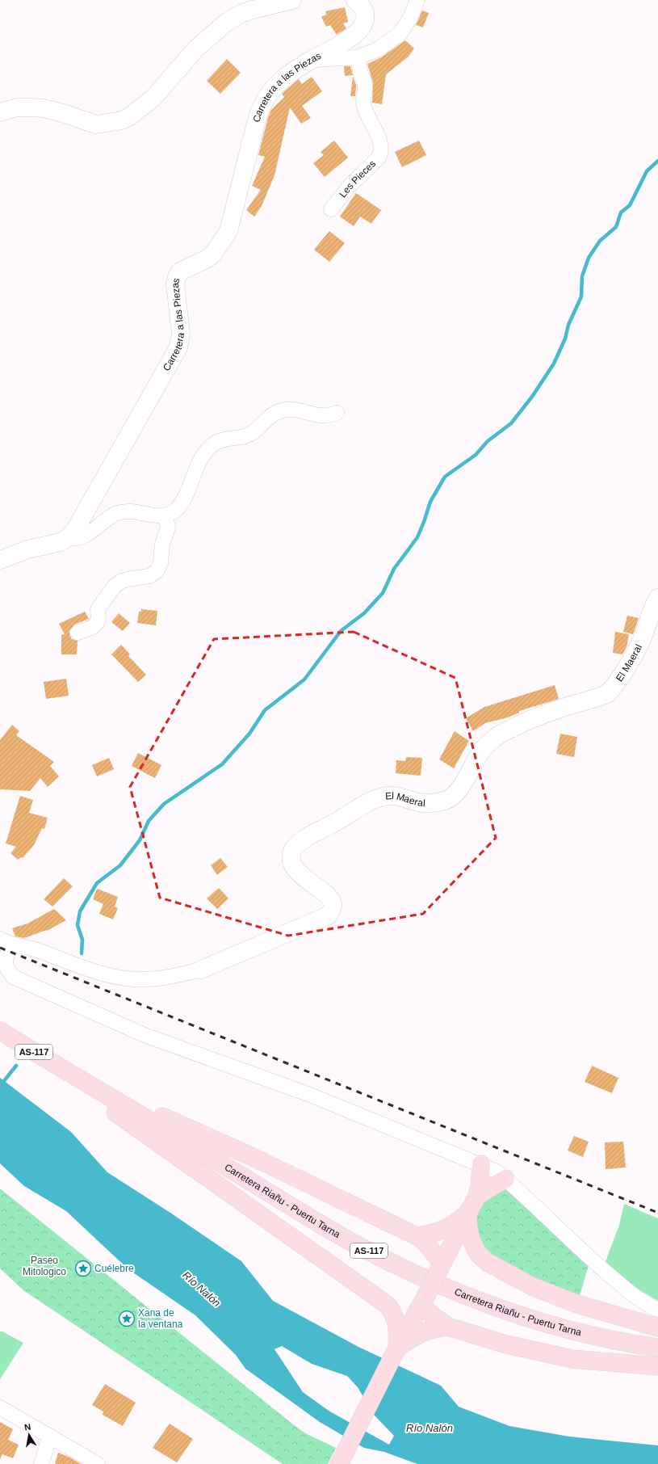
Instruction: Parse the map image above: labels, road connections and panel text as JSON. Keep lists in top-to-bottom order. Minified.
{"streets":{"main road":["AS-117","Carretera Riañu - Puertu Tarna"],"street":["Carretera a las Piezas","Les Pieces","El Maeral"]},"water":["Río Nalón"],"parks":["Paseo Mitologico"],"places":{"place":["Cuélebre","Xana de la ventana"]},"north":"top"}
